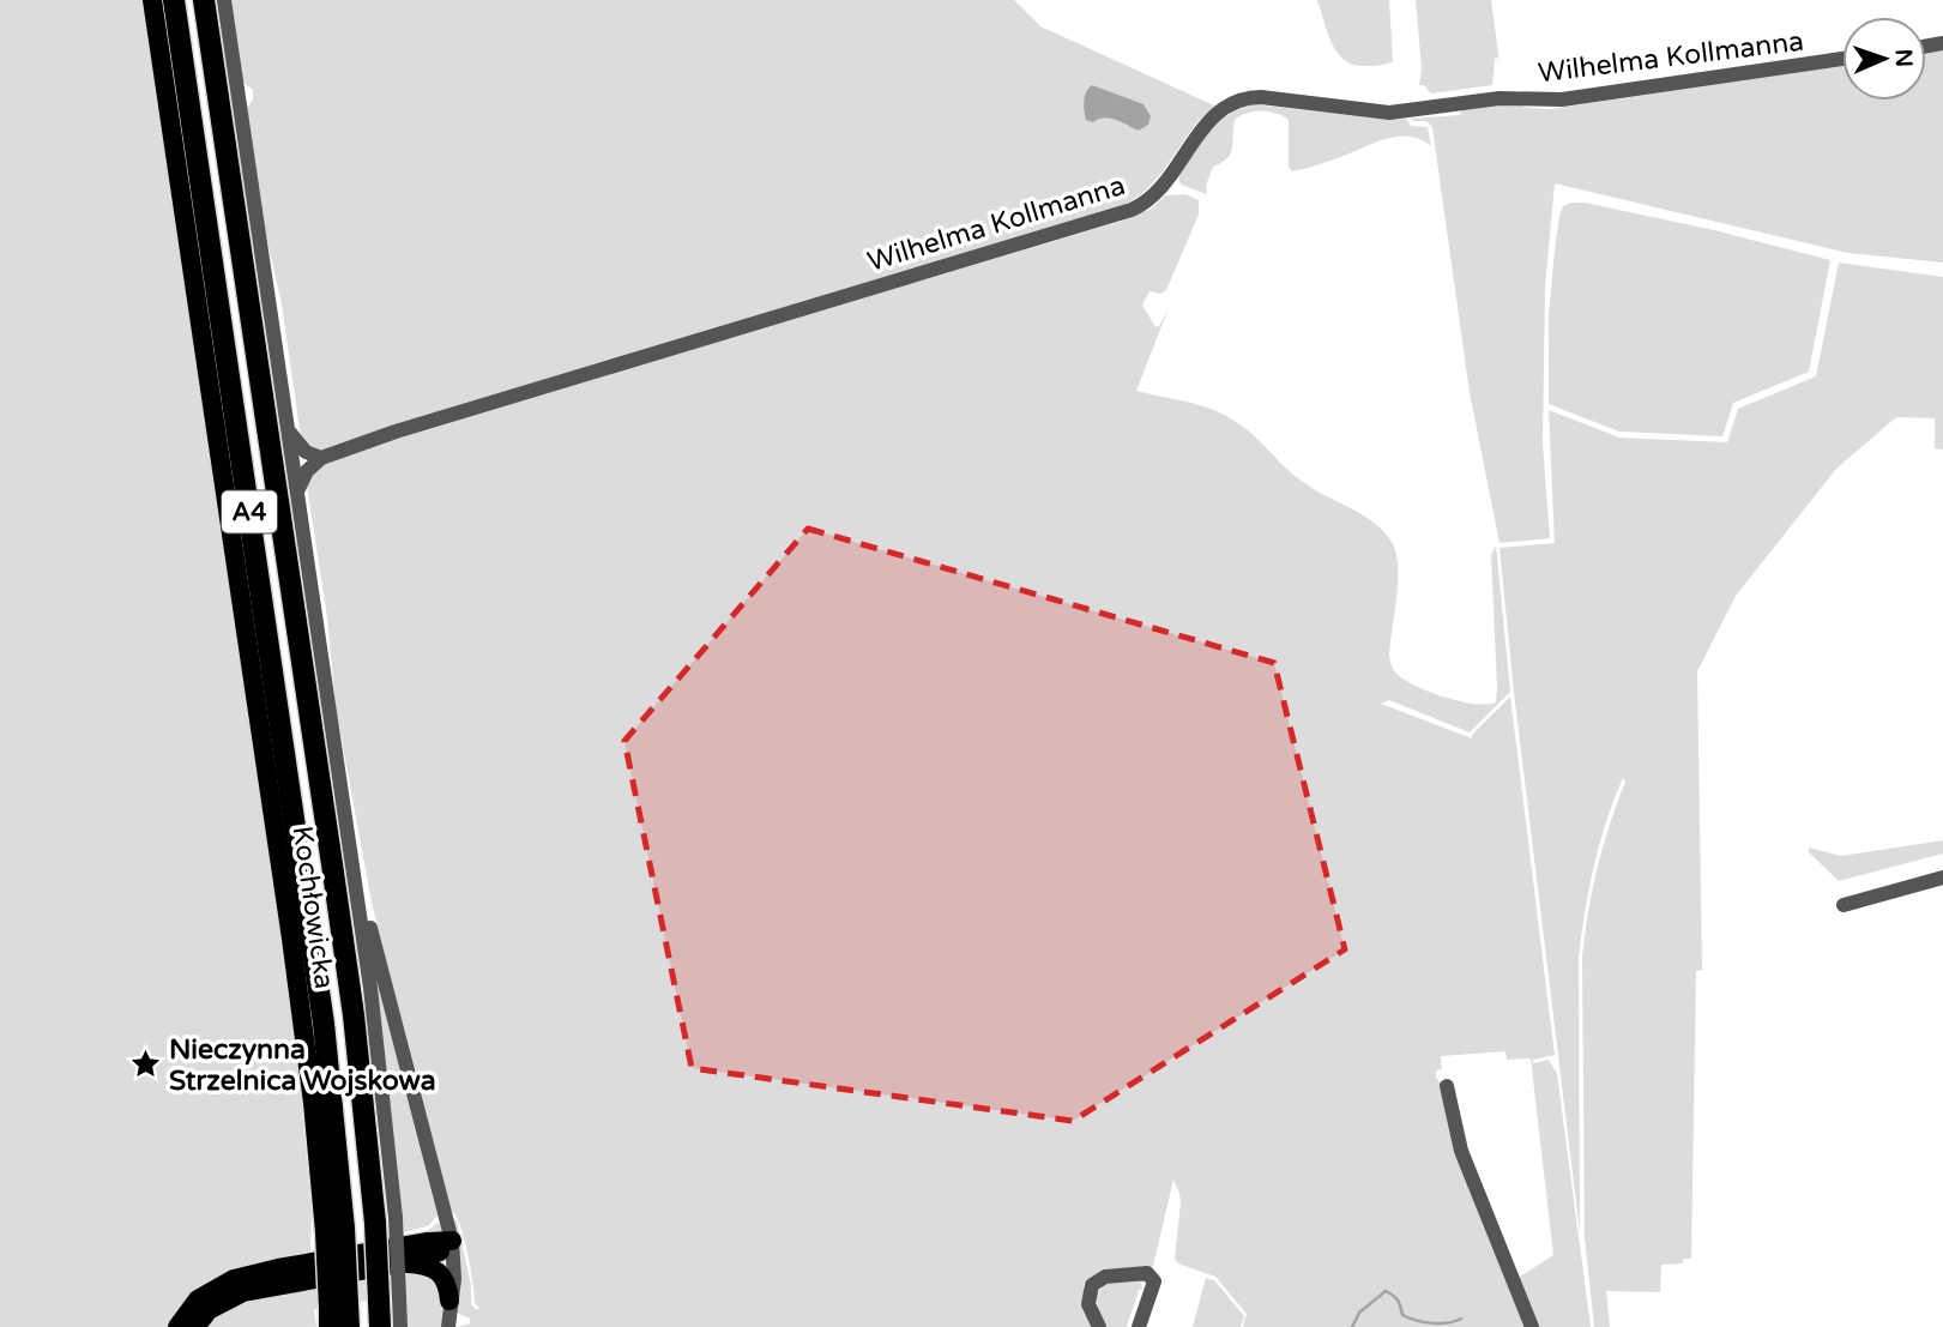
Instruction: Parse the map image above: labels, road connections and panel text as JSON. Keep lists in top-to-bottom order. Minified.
{"streets":{"highway":["A4"],"main road":["Kochłowicka"],"street":["Wilhelma Kollmanna"]},"crossings":[["A4","Kochłowicka"]],"places":{"place":["Nieczynna Strzelnica Wojskowa"]},"north":"right"}
